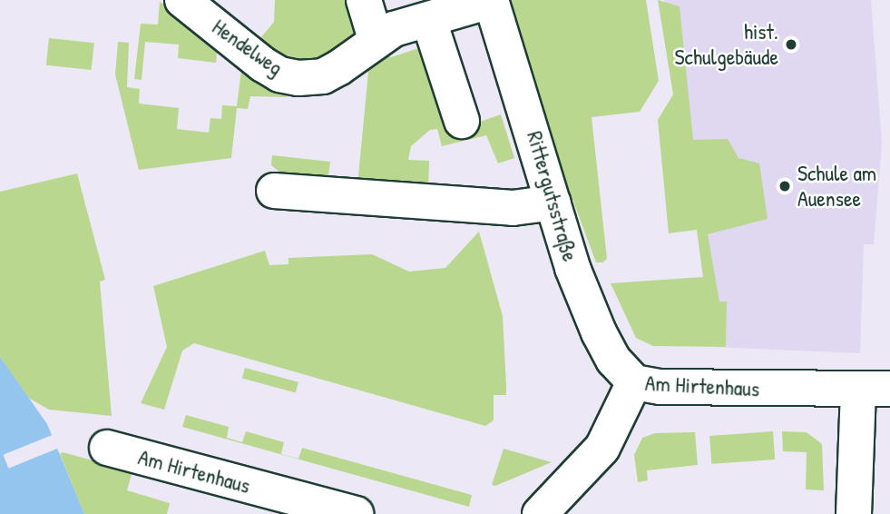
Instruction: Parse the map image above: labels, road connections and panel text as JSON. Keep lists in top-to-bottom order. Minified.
{"streets":{"street":["Hendelweg","Rittergutsstraße","Am Hirtenhaus"]},"crossings":[["Hendelweg","Rittergutsstraße"],["Rittergutsstraße","Am Hirtenhaus"]],"places":["hist. Schulgebäude","Schule am Auensee"]}
